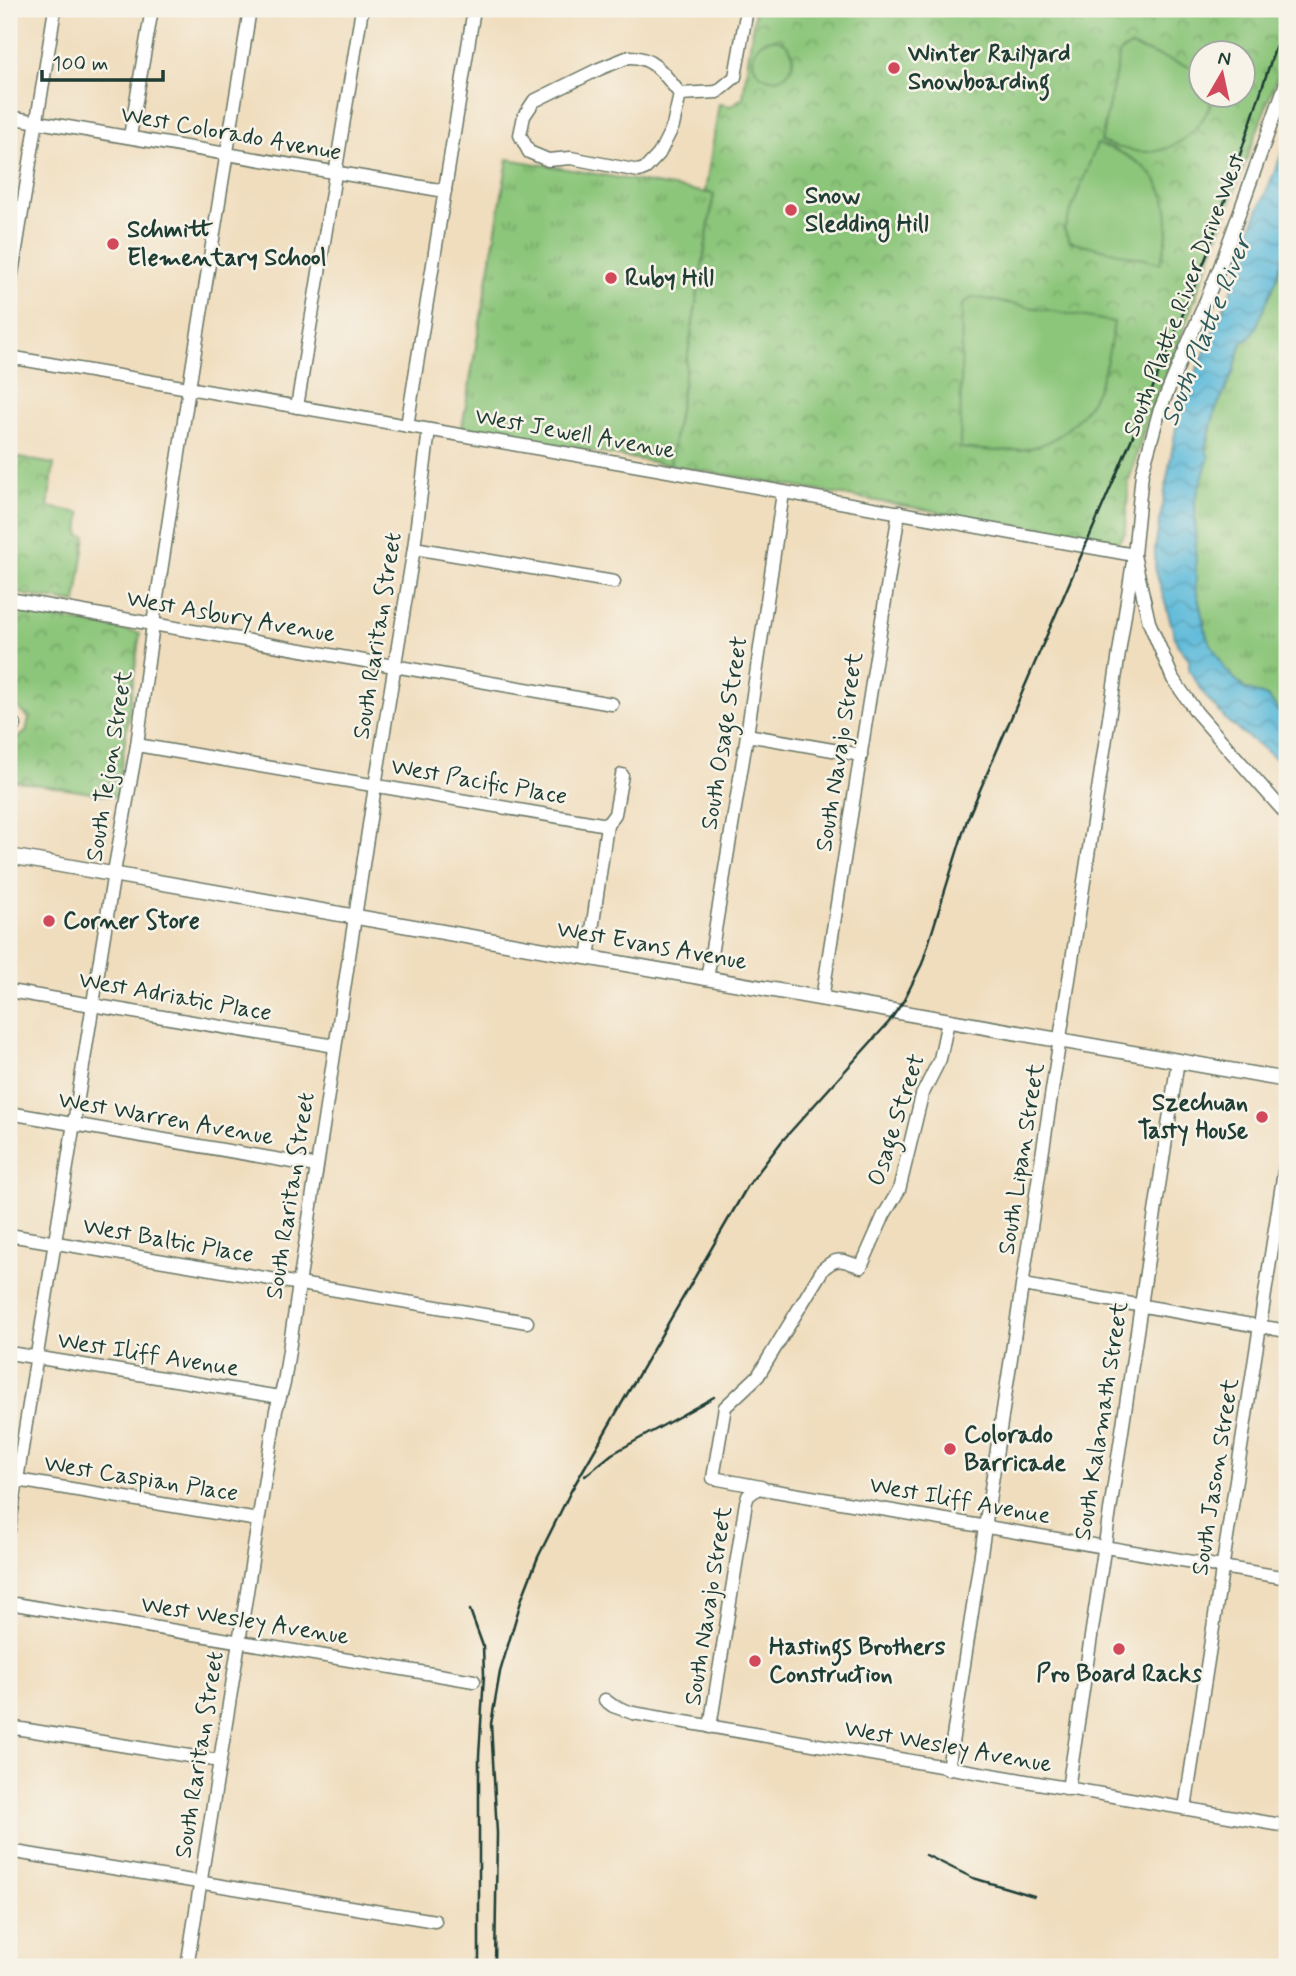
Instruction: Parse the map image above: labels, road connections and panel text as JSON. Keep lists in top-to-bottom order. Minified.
{"streets":{"main road":["West Evans Avenue"],"street":["West Colorado Avenue","South Platte River Drive West","West Jewell Avenue","West Asbury Avenue","South Raritan Street","South Osage Street","South Navajo Street","South Tejon Street","West Pacific Place","West Adriatic Place","West Warren Avenue","Osage Street","South Lipan Street","West Baltic Place","West Iliff Avenue","South Kalamath Street","South Jason Street","West Caspian Place","West Wesley Avenue"]},"crossings":[["West Colorado Avenue","South Tejon Street"],["South Platte River Drive West","West Jewell Avenue"],["South Platte River Drive West","South Lipan Street"],["West Jewell Avenue","South Raritan Street"],["West Jewell Avenue","South Osage Street"],["West Jewell Avenue","South Navajo Street"],["West Jewell Avenue","South Tejon Street"],["West Jewell Avenue","South Lipan Street"],["West Asbury Avenue","South Raritan Street"],["West Asbury Avenue","South Tejon Street"],["South Raritan Street","West Pacific Place"],["South Raritan Street","West Evans Avenue"],["South Raritan Street","West Adriatic Place"],["South Raritan Street","West Warren Avenue"],["South Raritan Street","West Baltic Place"],["South Raritan Street","West Iliff Avenue"],["South Raritan Street","West Caspian Place"],["South Raritan Street","West Wesley Avenue"],["South Osage Street","West Evans Avenue"],["South Navajo Street","West Evans Avenue"],["South Navajo Street","Osage Street"],["South Navajo Street","West Iliff Avenue"],["South Navajo Street","West Wesley Avenue"],["South Tejon Street","West Pacific Place"],["South Tejon Street","West Evans Avenue"],["South Tejon Street","West Adriatic Place"],["South Tejon Street","West Warren Avenue"],["South Tejon Street","West Baltic Place"],["South Tejon Street","West Iliff Avenue"],["South Tejon Street","West Caspian Place"],["West Evans Avenue","Osage Street"],["West Evans Avenue","South Lipan Street"],["West Evans Avenue","South Kalamath Street"],["Osage Street","West Iliff Avenue"],["South Lipan Street","West Iliff Avenue"],["South Lipan Street","West Wesley Avenue"],["West Iliff Avenue","South Kalamath Street"],["West Iliff Avenue","South Jason Street"],["South Kalamath Street","West Wesley Avenue"],["South Jason Street","West Wesley Avenue"]],"water":["South Platte River"],"places":["Winter Railyard Snowboarding","Snow Sledding Hill","Schmitt Elementary School","Ruby Hill","Corner Store","Szechuan Tasty House","Colorado Barricade","Pro Board Racks","Hastings Brothers Construction"],"scale_bar":"100 m","north":"top"}
